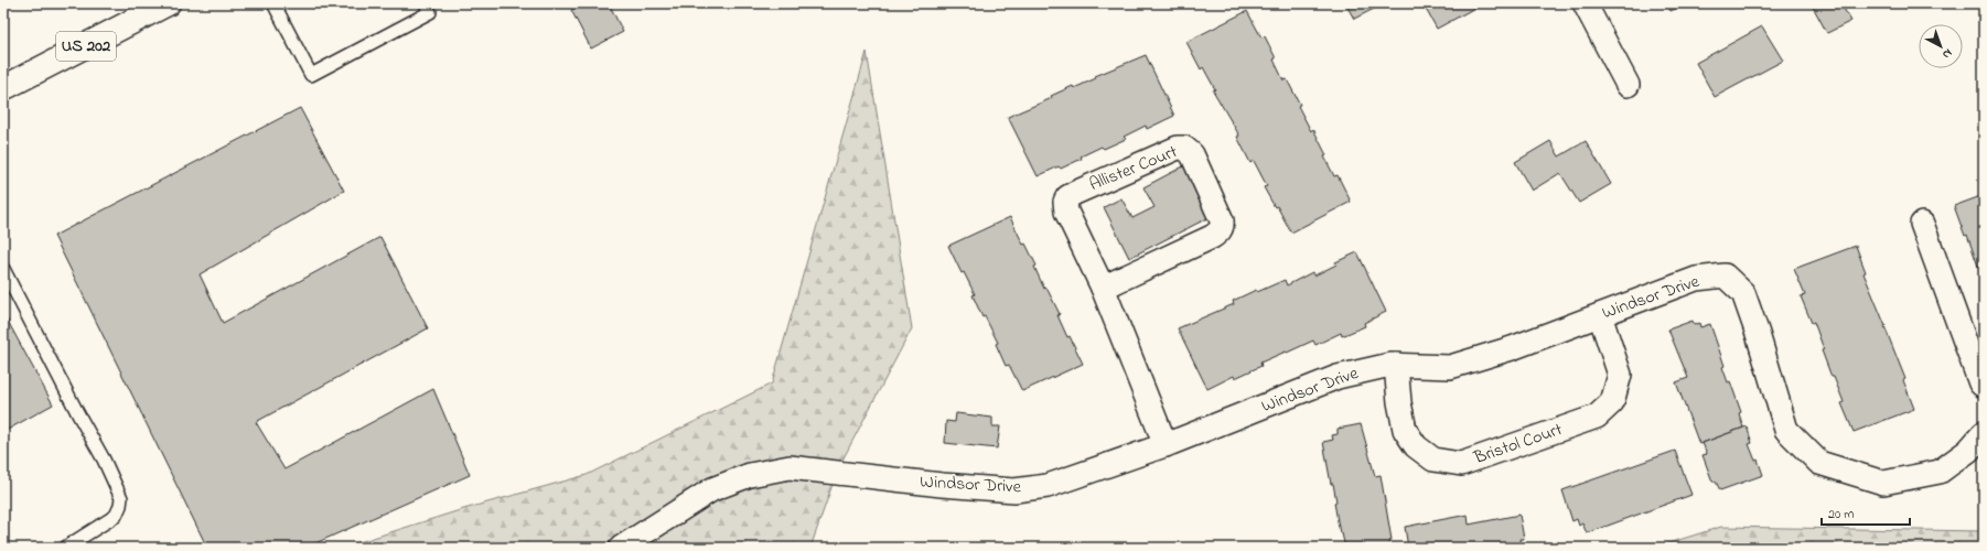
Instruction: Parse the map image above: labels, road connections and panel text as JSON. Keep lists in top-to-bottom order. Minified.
{"streets":{"main road":["US 202"],"street":["Allister Court","Windsor Drive","Bristol Court"]},"crossings":[["Allister Court","Windsor Drive"],["Windsor Drive","Bristol Court"]],"scale_bar":"20 m","north":"bottom right"}
